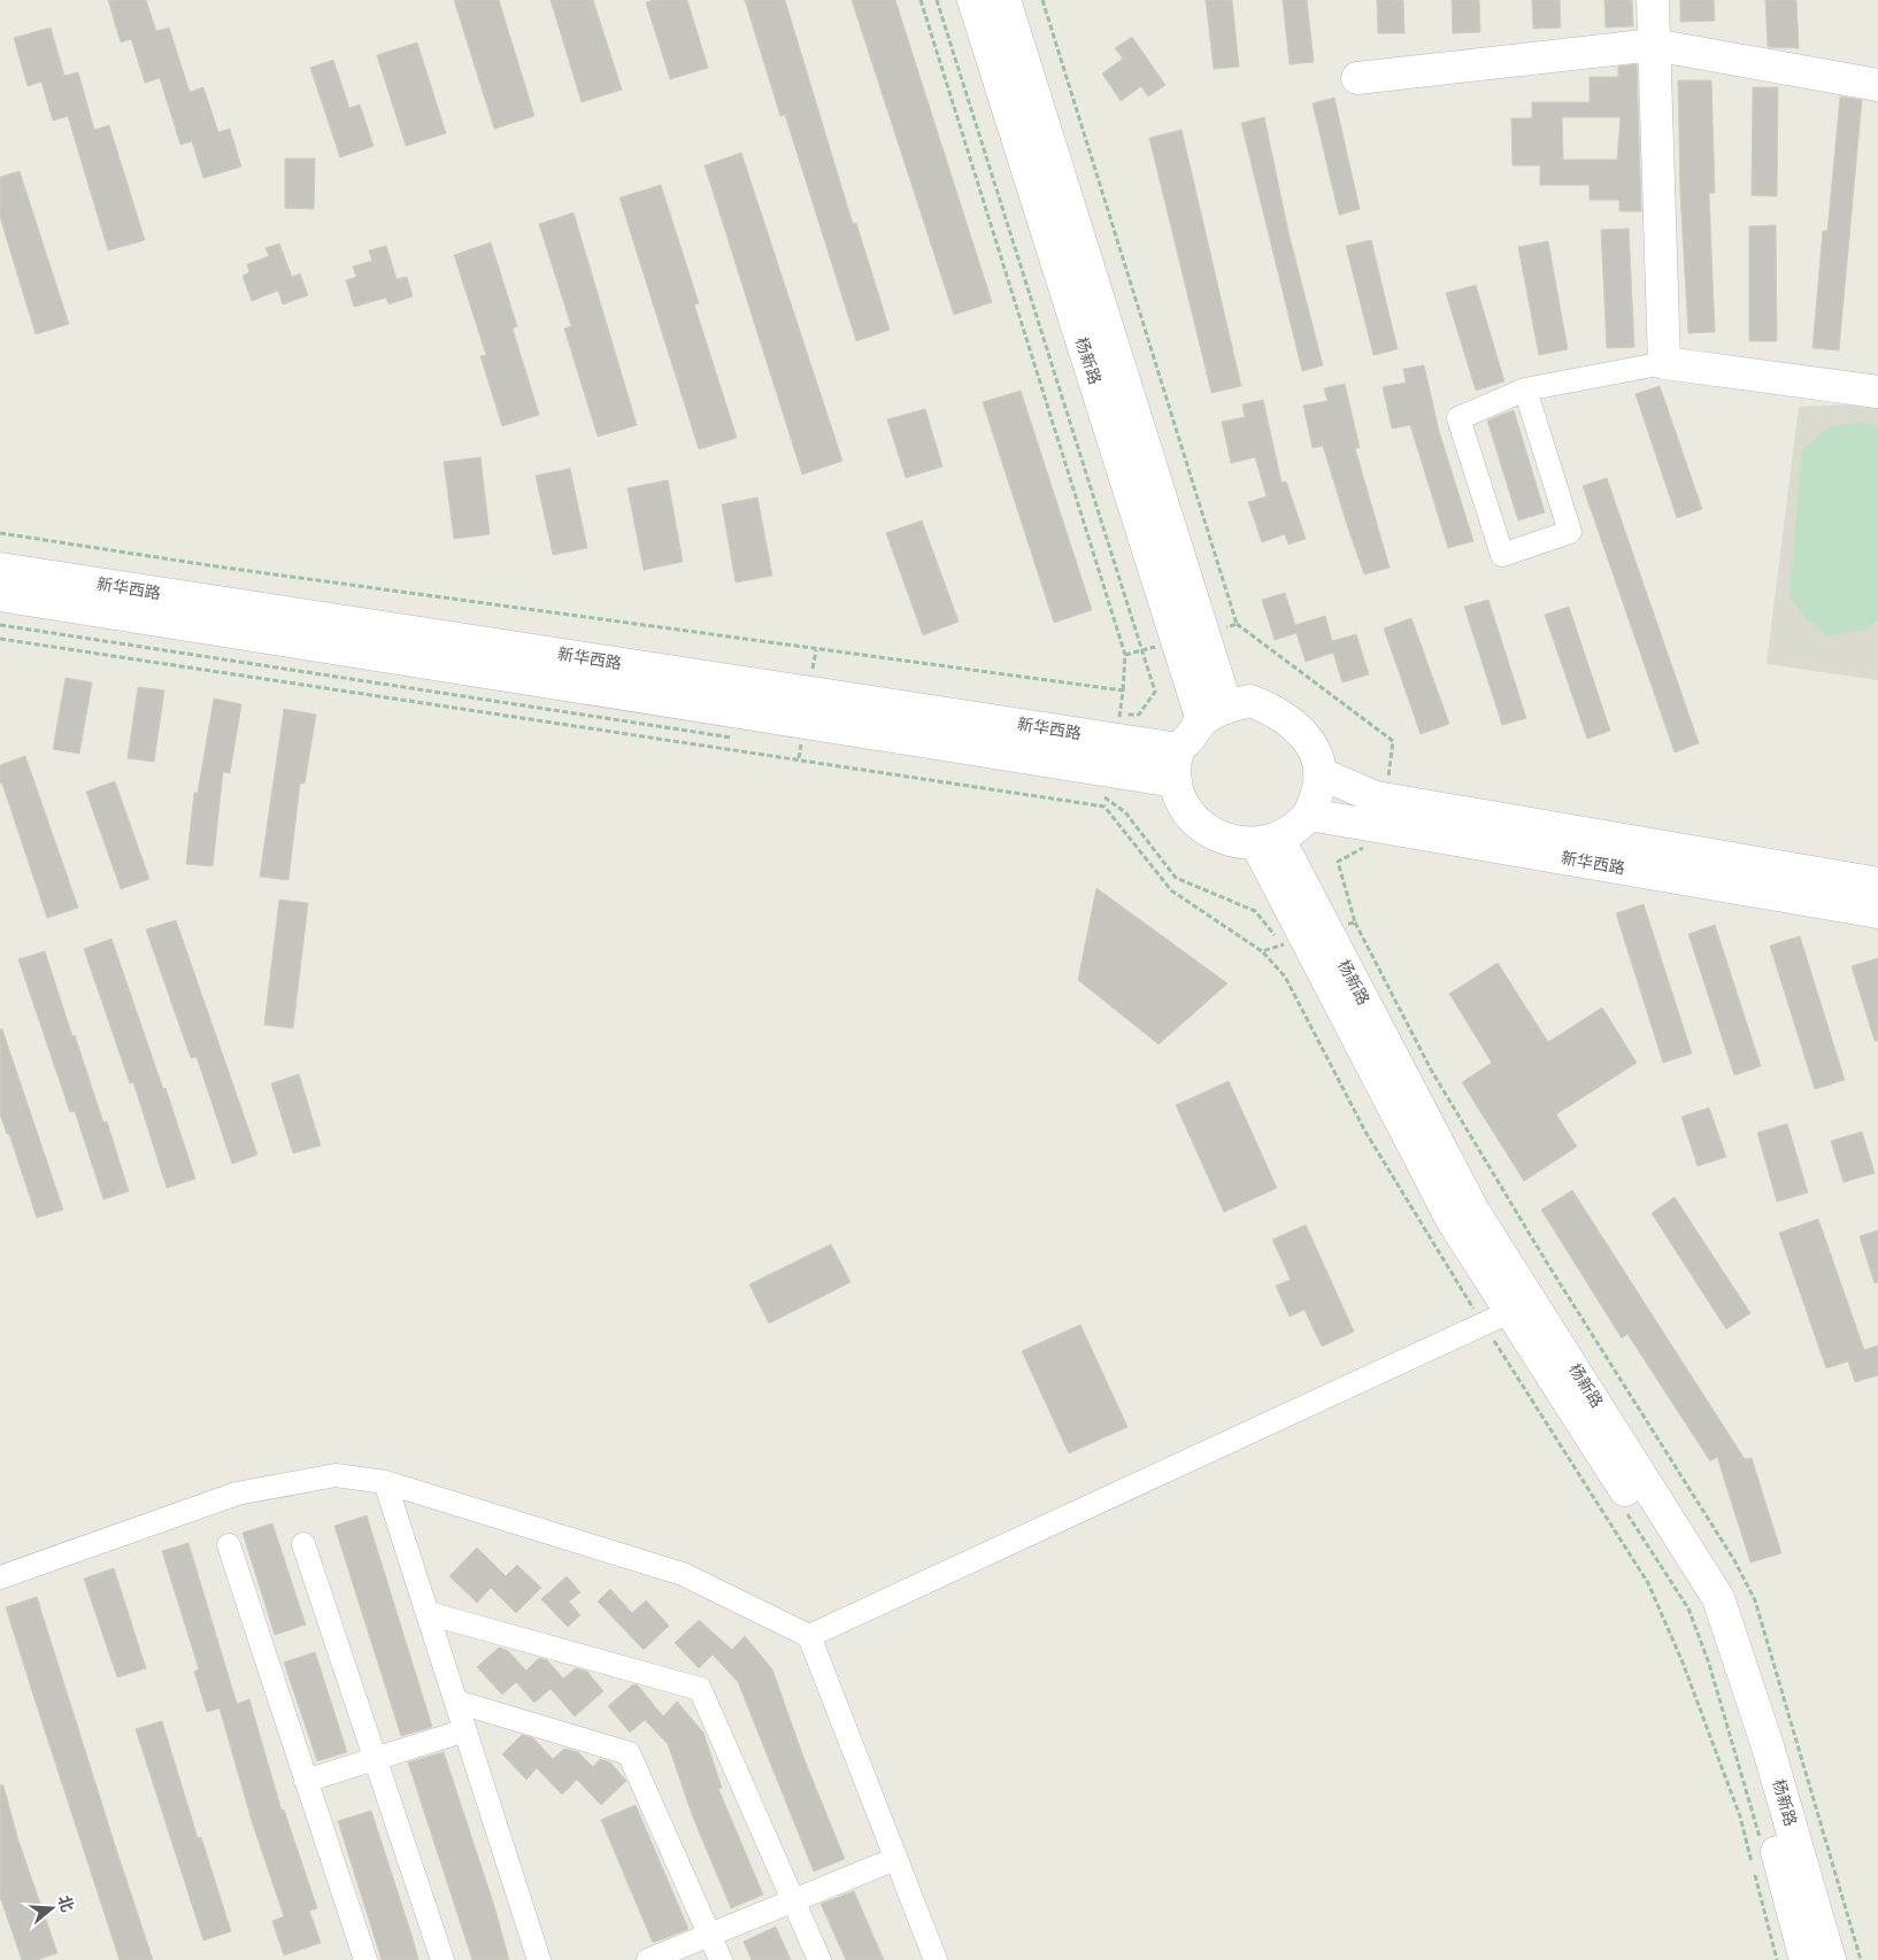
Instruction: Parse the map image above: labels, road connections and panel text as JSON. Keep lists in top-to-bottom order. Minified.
{"streets":{"street":["杨新路","新华西路"]},"crossings":[["杨新路","新华西路"]],"north":"right"}
